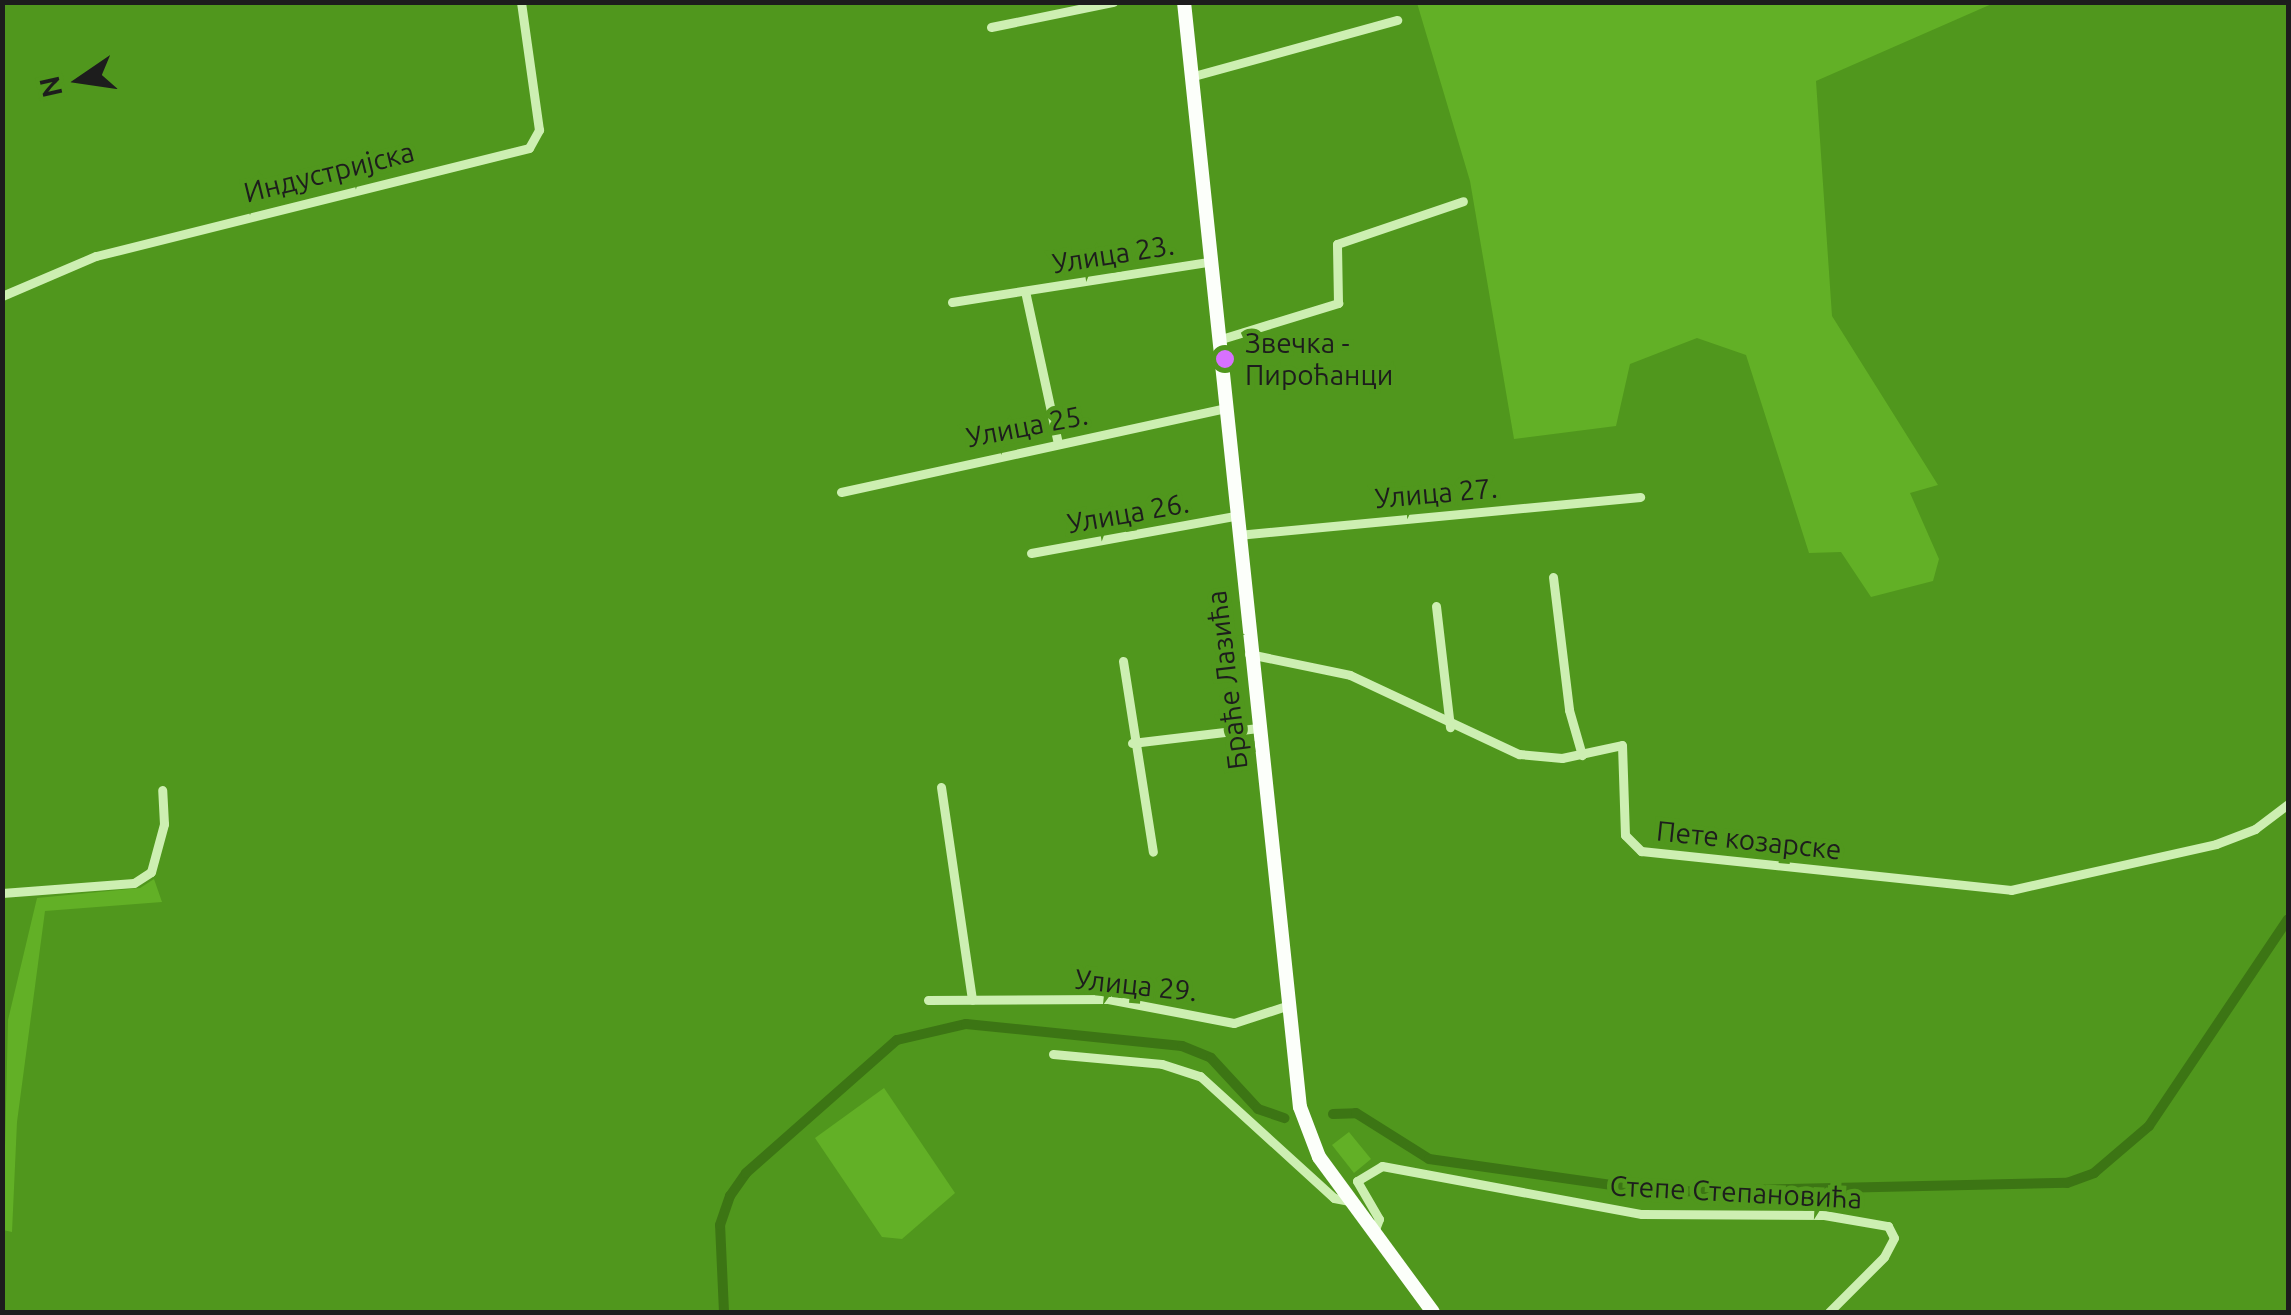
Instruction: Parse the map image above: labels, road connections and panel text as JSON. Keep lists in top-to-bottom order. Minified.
{"streets":{"main road":["Браће Лазића"],"street":["Индустријска","Улица 23.","Улица 25.","Улица 27.","Улица 26.","Пете козарске","Улица 29.","Степе Степановића"]},"crossings":[["Улица 23.","Улица 25."],["Улица 23.","Браће Лазића"],["Улица 25.","Браће Лазића"],["Улица 27.","Браће Лазића"],["Улица 26.","Браће Лазића"],["Браће Лазића","Пете козарске"],["Браће Лазића","Улица 29."],["Браће Лазића","Степе Степановића"]],"places":["Звечка - Пироћанци"],"north":"left"}
